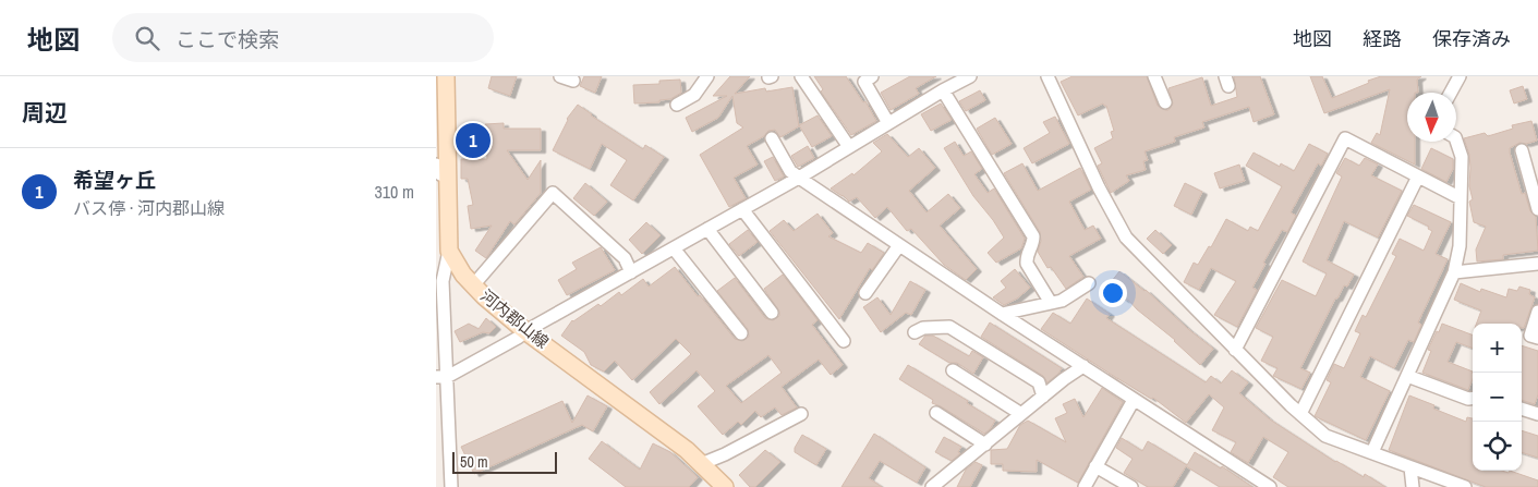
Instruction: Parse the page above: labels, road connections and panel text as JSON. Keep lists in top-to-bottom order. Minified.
{"streets":{"main road":["河内郡山線"]},"scale_bar":"50 m","north":"bottom","page":{"header":"地図","search":"ここで検索","nav":["地図","経路","保存済み"],"heading":"周辺","pins":"1","list":[{"mark":"1","name":"希望ヶ丘","note":"バス停 · 河内郡山線","value":"310 m"}],"map_buttons":["+","−"],"scale":"50 m"}}
